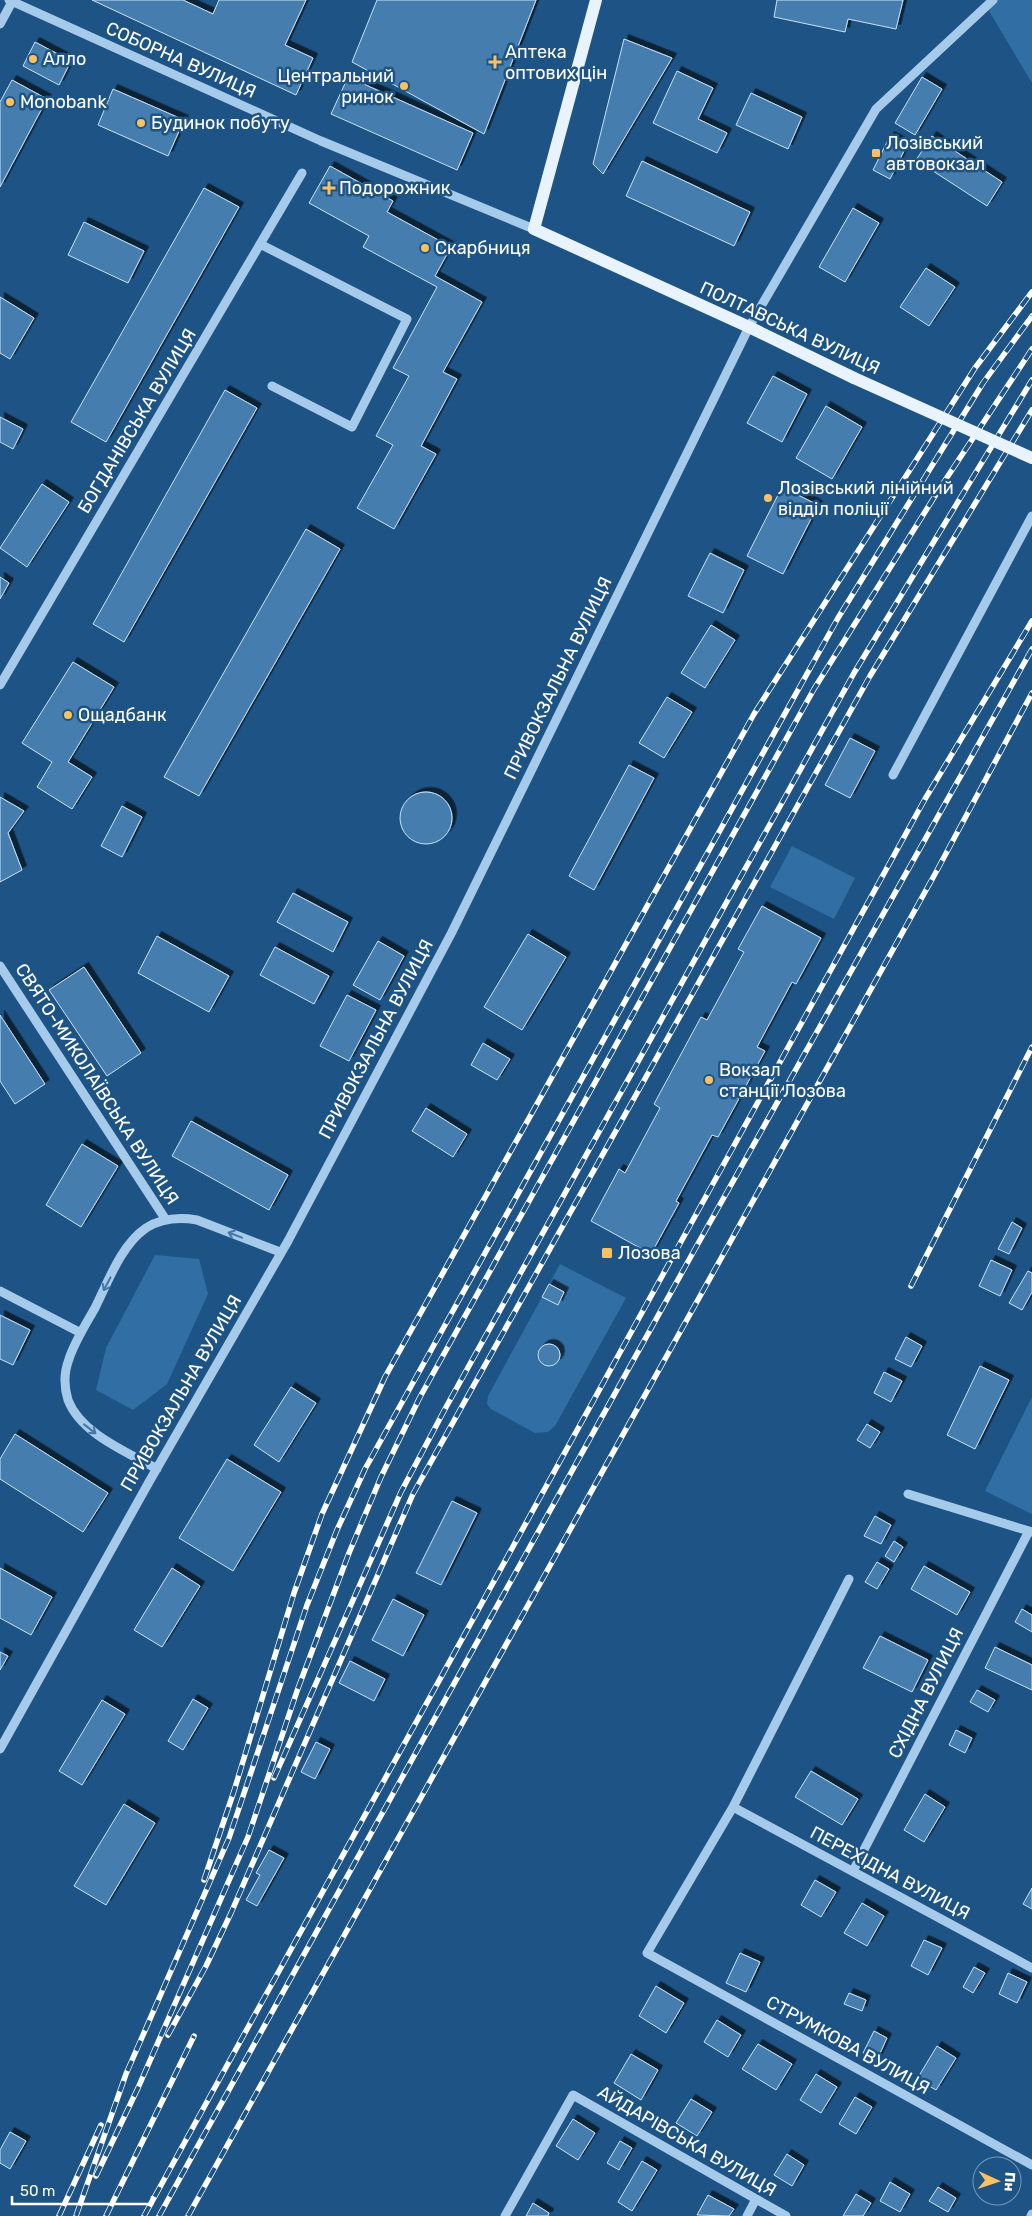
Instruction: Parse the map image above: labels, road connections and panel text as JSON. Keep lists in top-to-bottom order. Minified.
{"streets":{"main road":["ПОЛТАВСЬКА ВУЛИЦЯ"],"street":["СОБОРНА ВУЛИЦЯ","БОГДАНІВСЬКА ВУЛИЦЯ","ПРИВОКЗАЛЬНА ВУЛИЦЯ","СВЯТО-МИКОЛАЇВСЬКА ВУЛИЦЯ","СХІДНА ВУЛИЦЯ","ПЕРЕХІДНА ВУЛИЦЯ","СТРУМКОВА ВУЛИЦЯ","АЙДАРІВСЬКА ВУЛИЦЯ"]},"crossings":[["СОБОРНА ВУЛИЦЯ","ПОЛТАВСЬКА ВУЛИЦЯ"],["ПОЛТАВСЬКА ВУЛИЦЯ","ПРИВОКЗАЛЬНА ВУЛИЦЯ"],["СХІДНА ВУЛИЦЯ","ПЕРЕХІДНА ВУЛИЦЯ"],["ПЕРЕХІДНА ВУЛИЦЯ","СТРУМКОВА ВУЛИЦЯ"]],"places":{"other":["Алло","Центральний ринок","Monobank","Будинок побуту","Скарбниця","Лозівський лінійний відділ поліції","Ощадбанк","Вокзал станції Лозова"],"health":["Аптека оптових цін","Подорожник"],"transit":["Лозівський автовокзал","Лозова"]},"scale_bar":"50 m","north":"right"}
